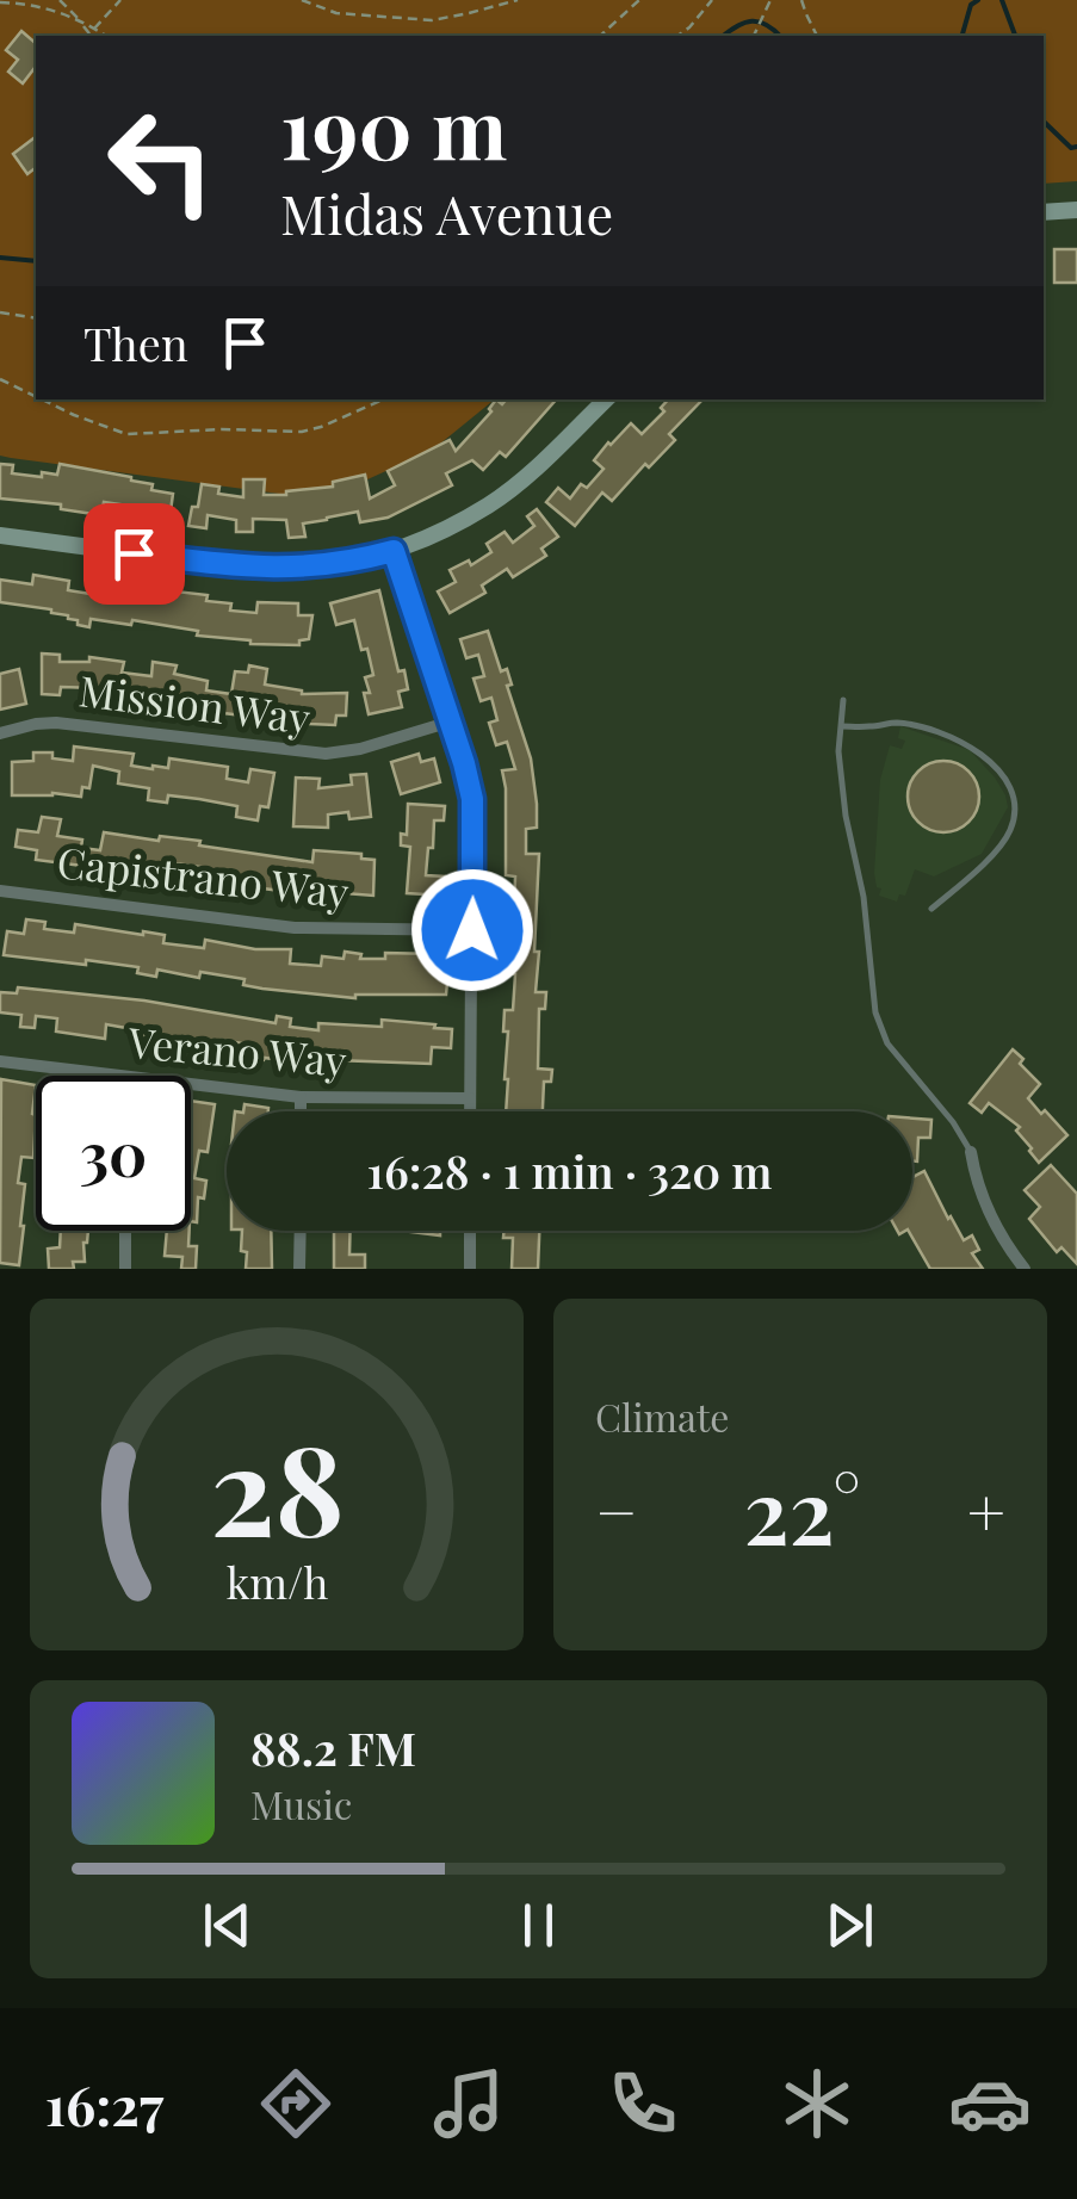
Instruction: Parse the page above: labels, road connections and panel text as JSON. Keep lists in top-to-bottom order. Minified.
{"streets":{"street":["Mission Way","Capistrano Way","Verano Way"]},"page":{"turn":["190 m","Midas Avenue"],"then":"Then","limit":"30","trip":"16:28 · 1 min · 320 m","tile":"Climate","heat":["−","22°","+"],"song":["88.2 FM","Music"],"tabs":"16:27","gauge":["28","km/h"]}}
